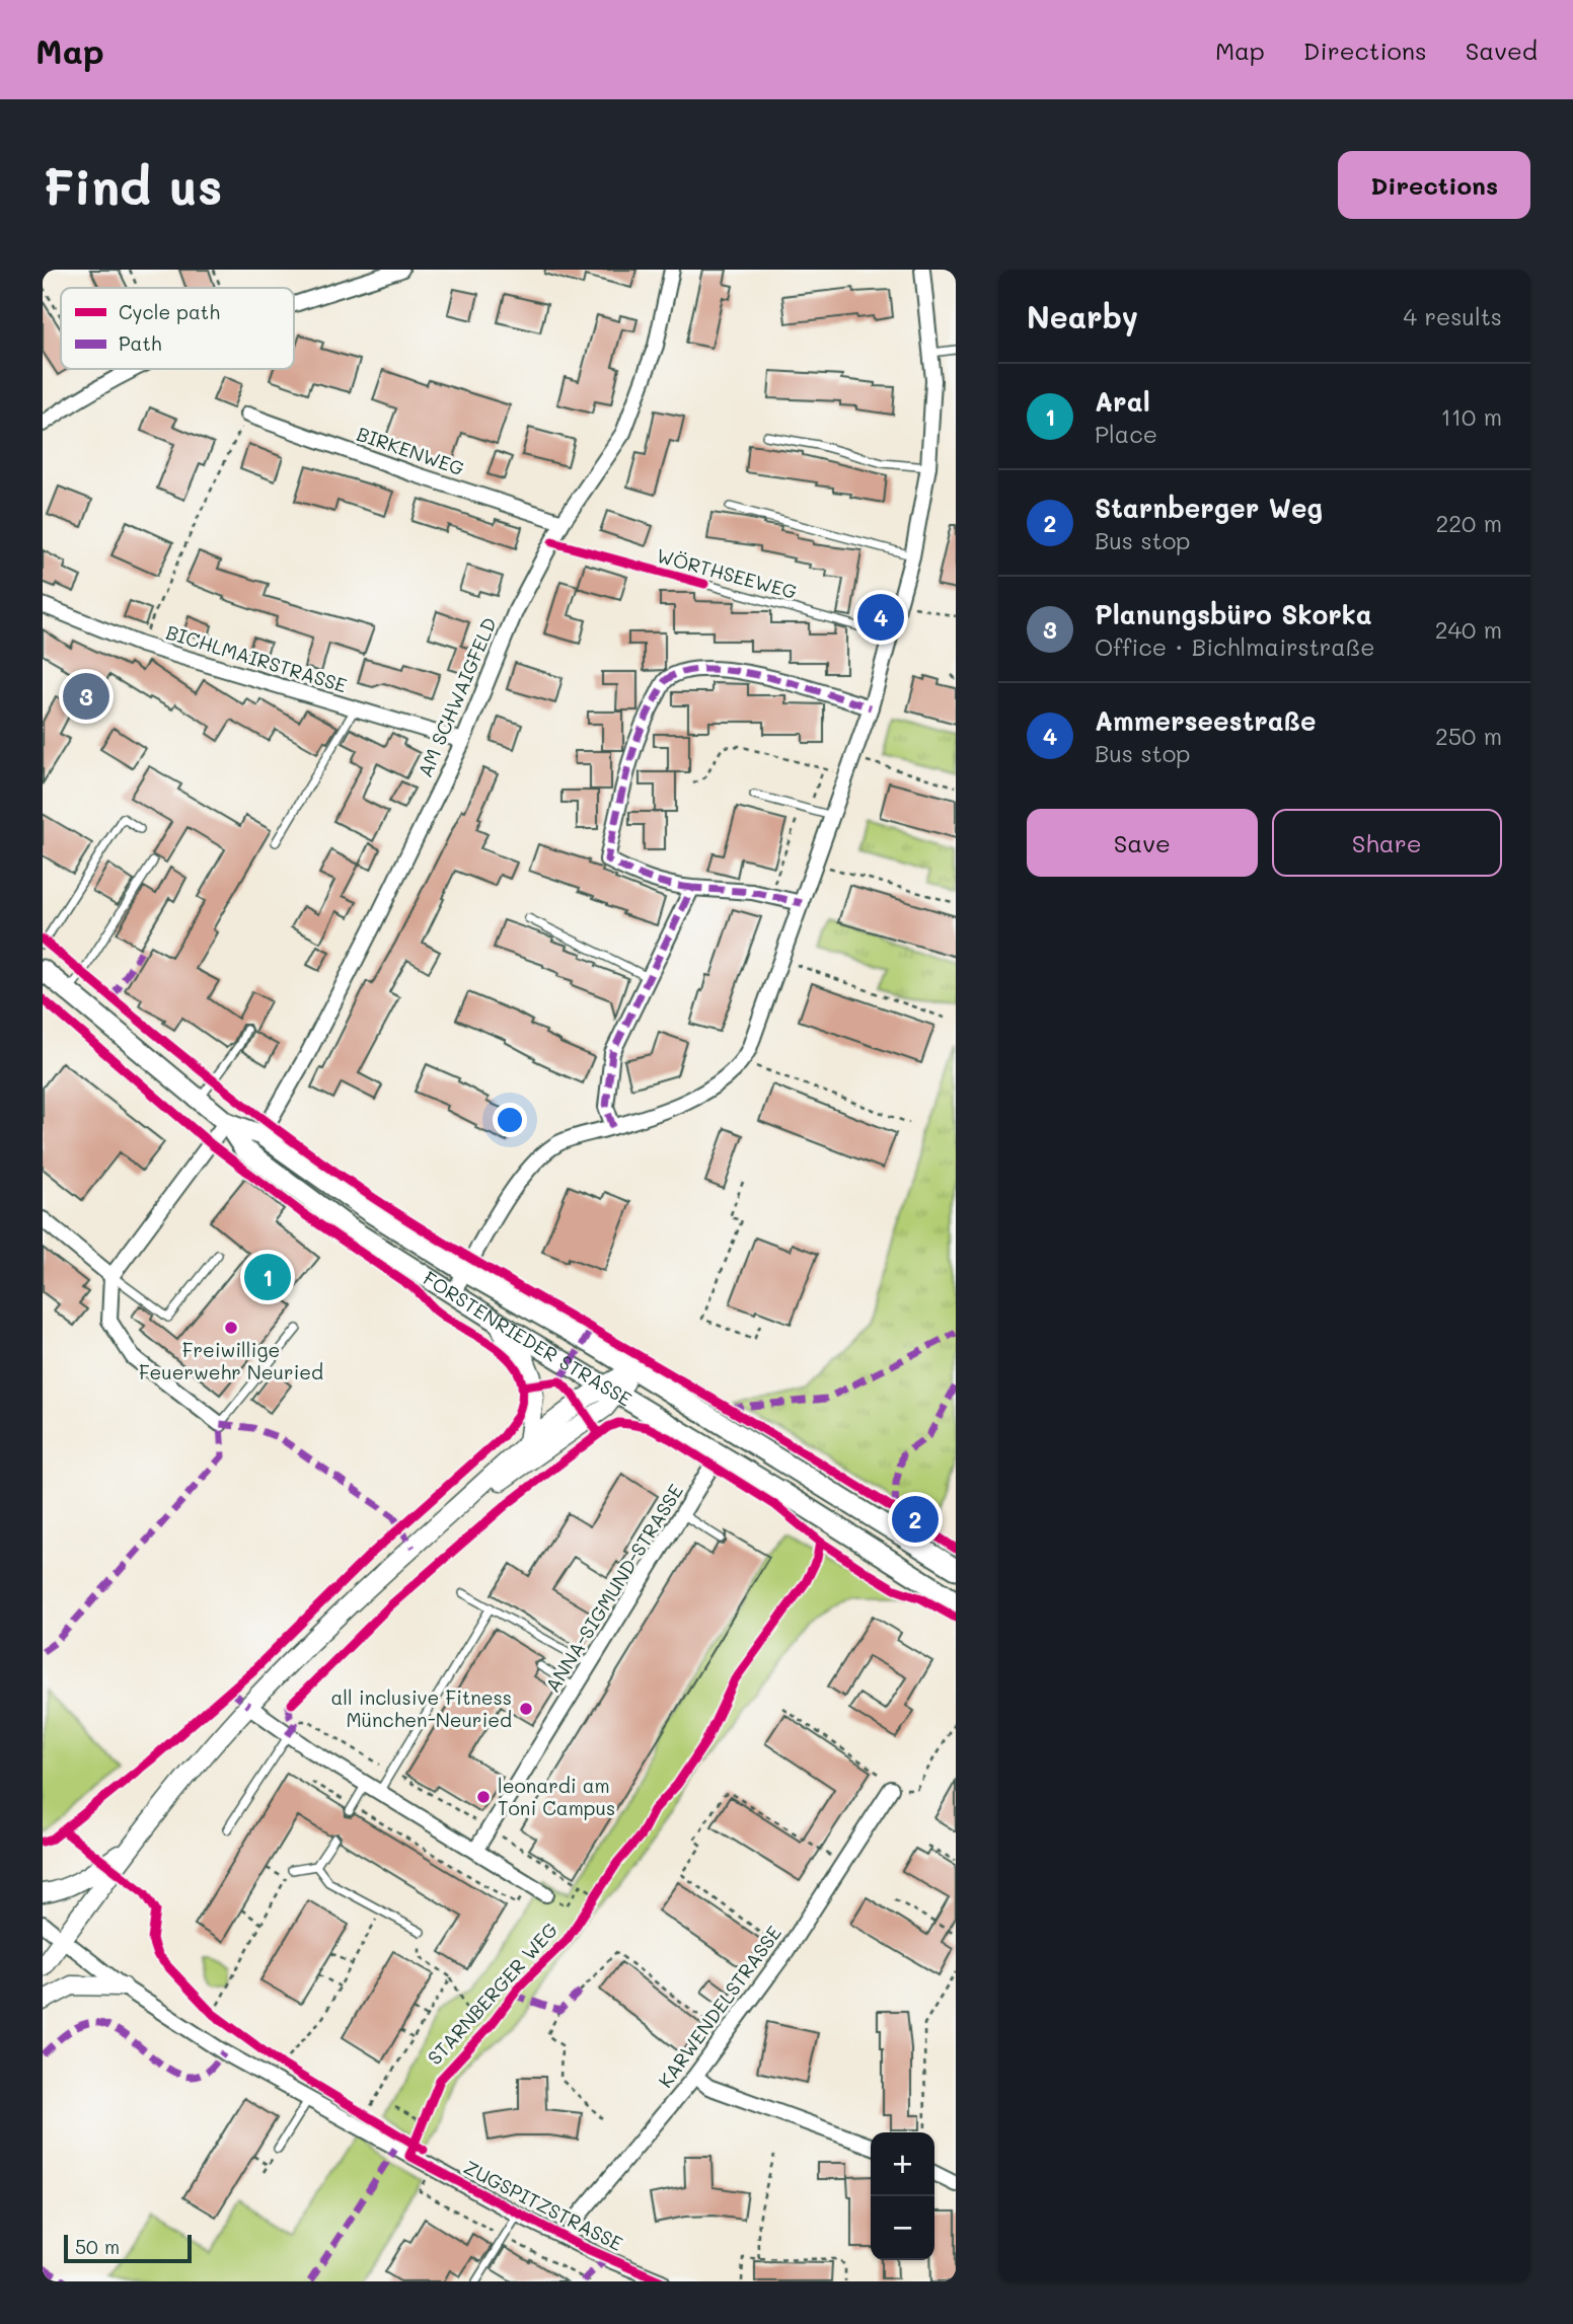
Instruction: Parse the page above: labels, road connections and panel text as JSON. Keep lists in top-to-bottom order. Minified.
{"streets":{"main road":["FORSTENRIEDER STRASSE"],"street":["BIRKENWEG","BICHLMAIRSTRASSE","AM SCHWAIGFELD","ANNA-SIGMUND-STRASSE","KARWENDELSTRASSE","ZUGSPITZSTRASSE"],"lane":["WÖRTHSEEWEG"],"cycle path":["STARNBERGER WEG"]},"crossings":[["BIRKENWEG","AM SCHWAIGFELD"],["WÖRTHSEEWEG","AM SCHWAIGFELD"],["BICHLMAIRSTRASSE","AM SCHWAIGFELD"],["AM SCHWAIGFELD","FORSTENRIEDER STRASSE"],["FORSTENRIEDER STRASSE","ANNA-SIGMUND-STRASSE"],["KARWENDELSTRASSE","ZUGSPITZSTRASSE"]],"places":["Freiwillige Feuerwehr Neuried","all inclusive Fitness München-Neuried","leonardi am Toni Campus"],"legend":["Cycle path","Path"],"scale_bar":"50 m","page":{"header":"Map","nav":["Map","Directions","Saved"],"buttons":["Directions",["Save","Share"]],"title":"Find us","heading":["Nearby","4 results"],"list":[{"mark":"1","name":"Aral","note":"Place","value":"110 m"},{"mark":"2","name":"Starnberger Weg","note":"Bus stop","value":"220 m"},{"mark":"3","name":"Planungsbüro Skorka","note":"Office · Bichlmairstraße","value":"240 m"},{"mark":"4","name":"Ammerseestraße","note":"Bus stop","value":"250 m"}],"pins":["4","3","1","2"],"map_buttons":["+","−"],"scale":"50 m"}}
